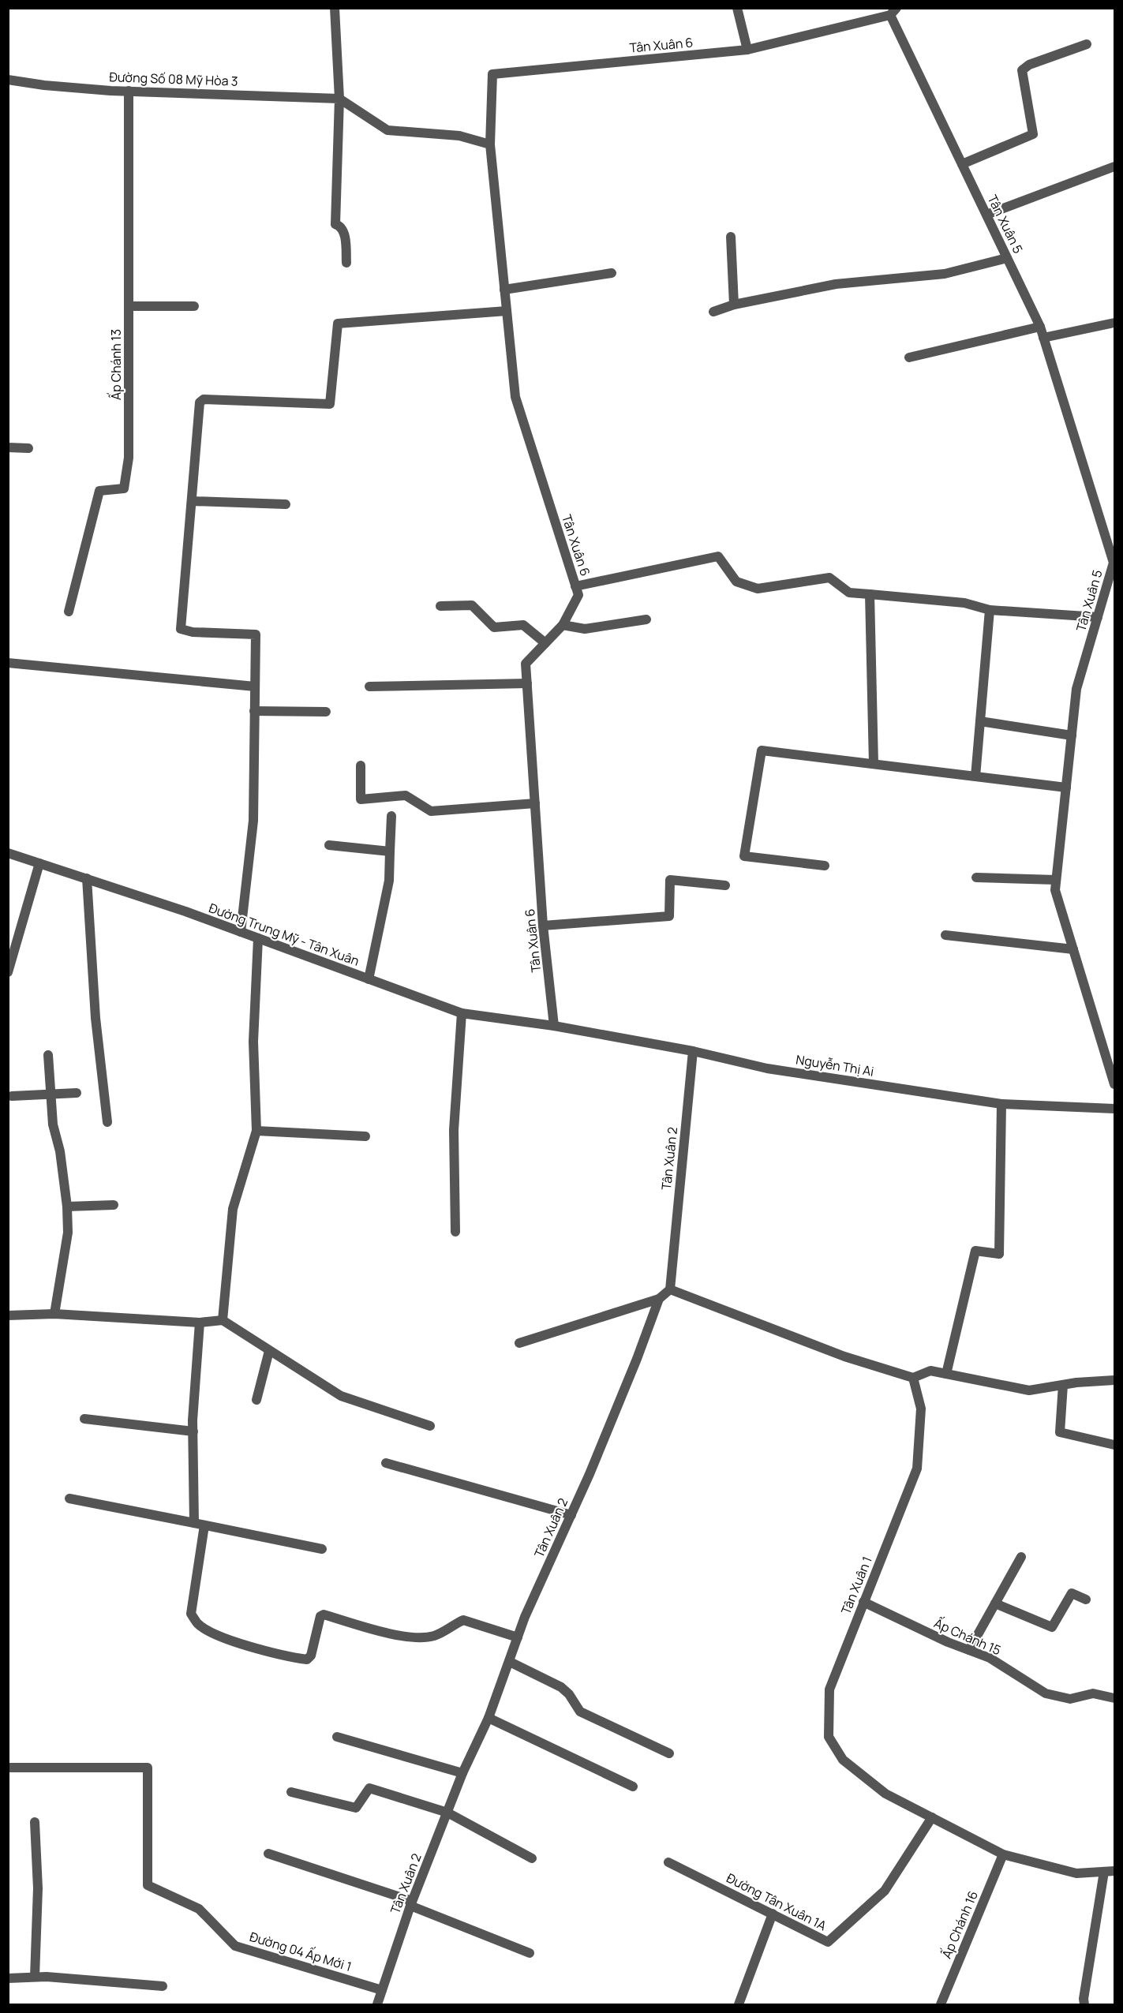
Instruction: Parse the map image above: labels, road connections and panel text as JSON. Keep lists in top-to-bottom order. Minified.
{"streets":{"street":["Tân Xuân 6","Đường Số 08 Mỹ Hòa 3","Tân Xuân 5","Ấp Chánh 13","Đường Trung Mỹ - Tân Xuân","Nguyễn Thị Ai","Tân Xuân 2","Tân Xuân 1","Ấp Chánh 15","Đường Tân Xuân 1A","Ấp Chánh 16","Đường 04 Ấp Mới 1"]},"crossings":[["Tân Xuân 6","Tân Xuân 5"],["Tân Xuân 6","Đường Trung Mỹ - Tân Xuân"],["Tân Xuân 6","Nguyễn Thị Ai"],["Đường Số 08 Mỹ Hòa 3","Ấp Chánh 13"],["Đường Trung Mỹ - Tân Xuân","Nguyễn Thị Ai"],["Nguyễn Thị Ai","Tân Xuân 2"],["Tân Xuân 2","Đường 04 Ấp Mới 1"],["Tân Xuân 1","Ấp Chánh 15"],["Tân Xuân 1","Đường Tân Xuân 1A"],["Tân Xuân 1","Ấp Chánh 16"]]}
